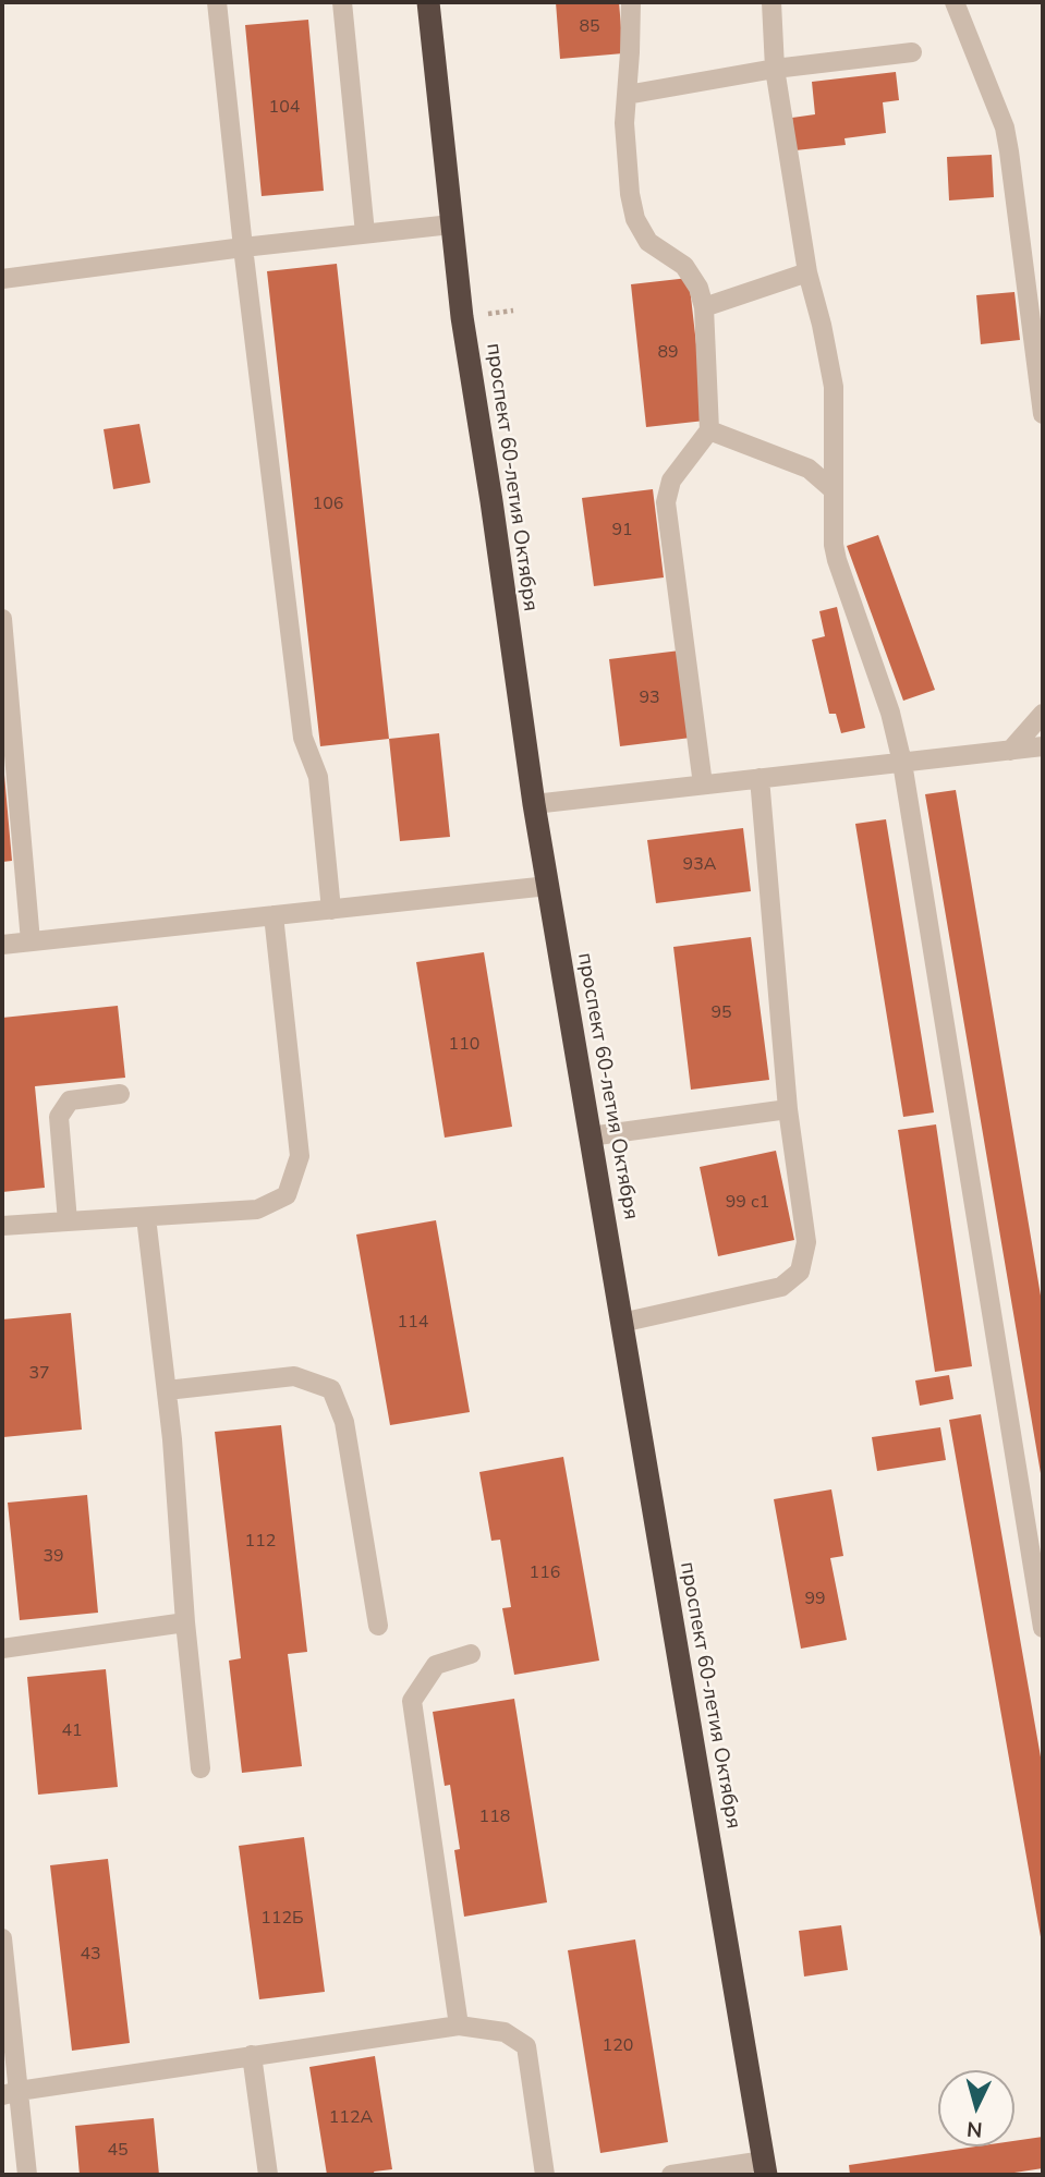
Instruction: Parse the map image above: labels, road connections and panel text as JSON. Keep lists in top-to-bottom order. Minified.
{"streets":{"highway":["проспект 60-летия Октября"]},"house_numbers":["85","104","89","106","91","93","93А","95","110","99 с1","114","37","112","39","116","99","41","118","112Б","43","120","112А","45"],"north":"bottom"}
